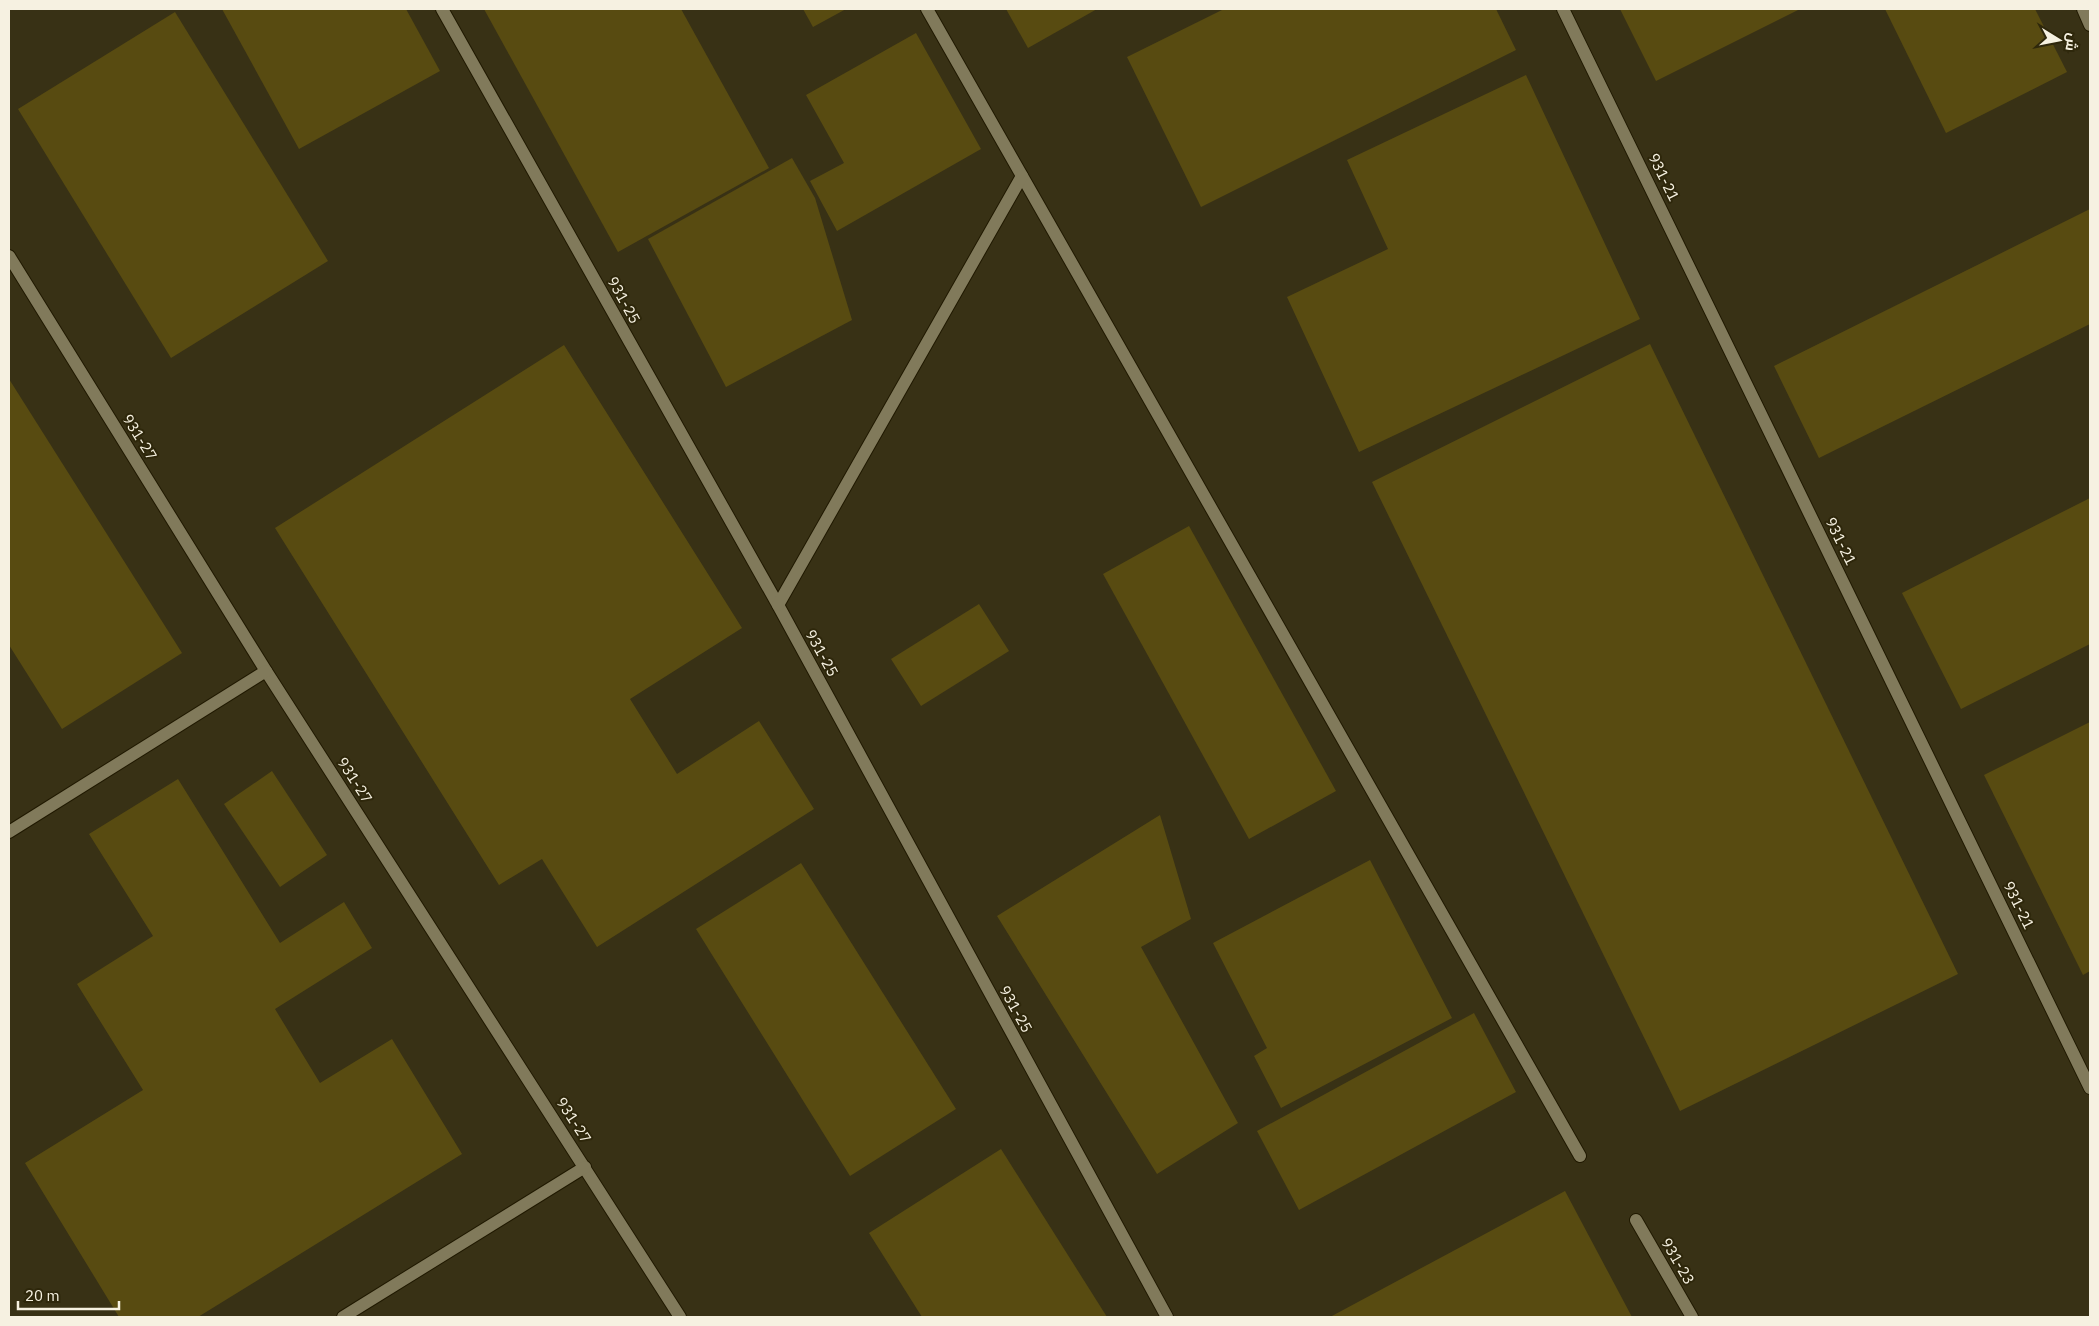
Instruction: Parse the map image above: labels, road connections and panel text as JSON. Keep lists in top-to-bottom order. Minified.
{"streets":{"street":["931-21","931-25","931-27","931-23"]},"scale_bar":"20 m","north":"right"}
